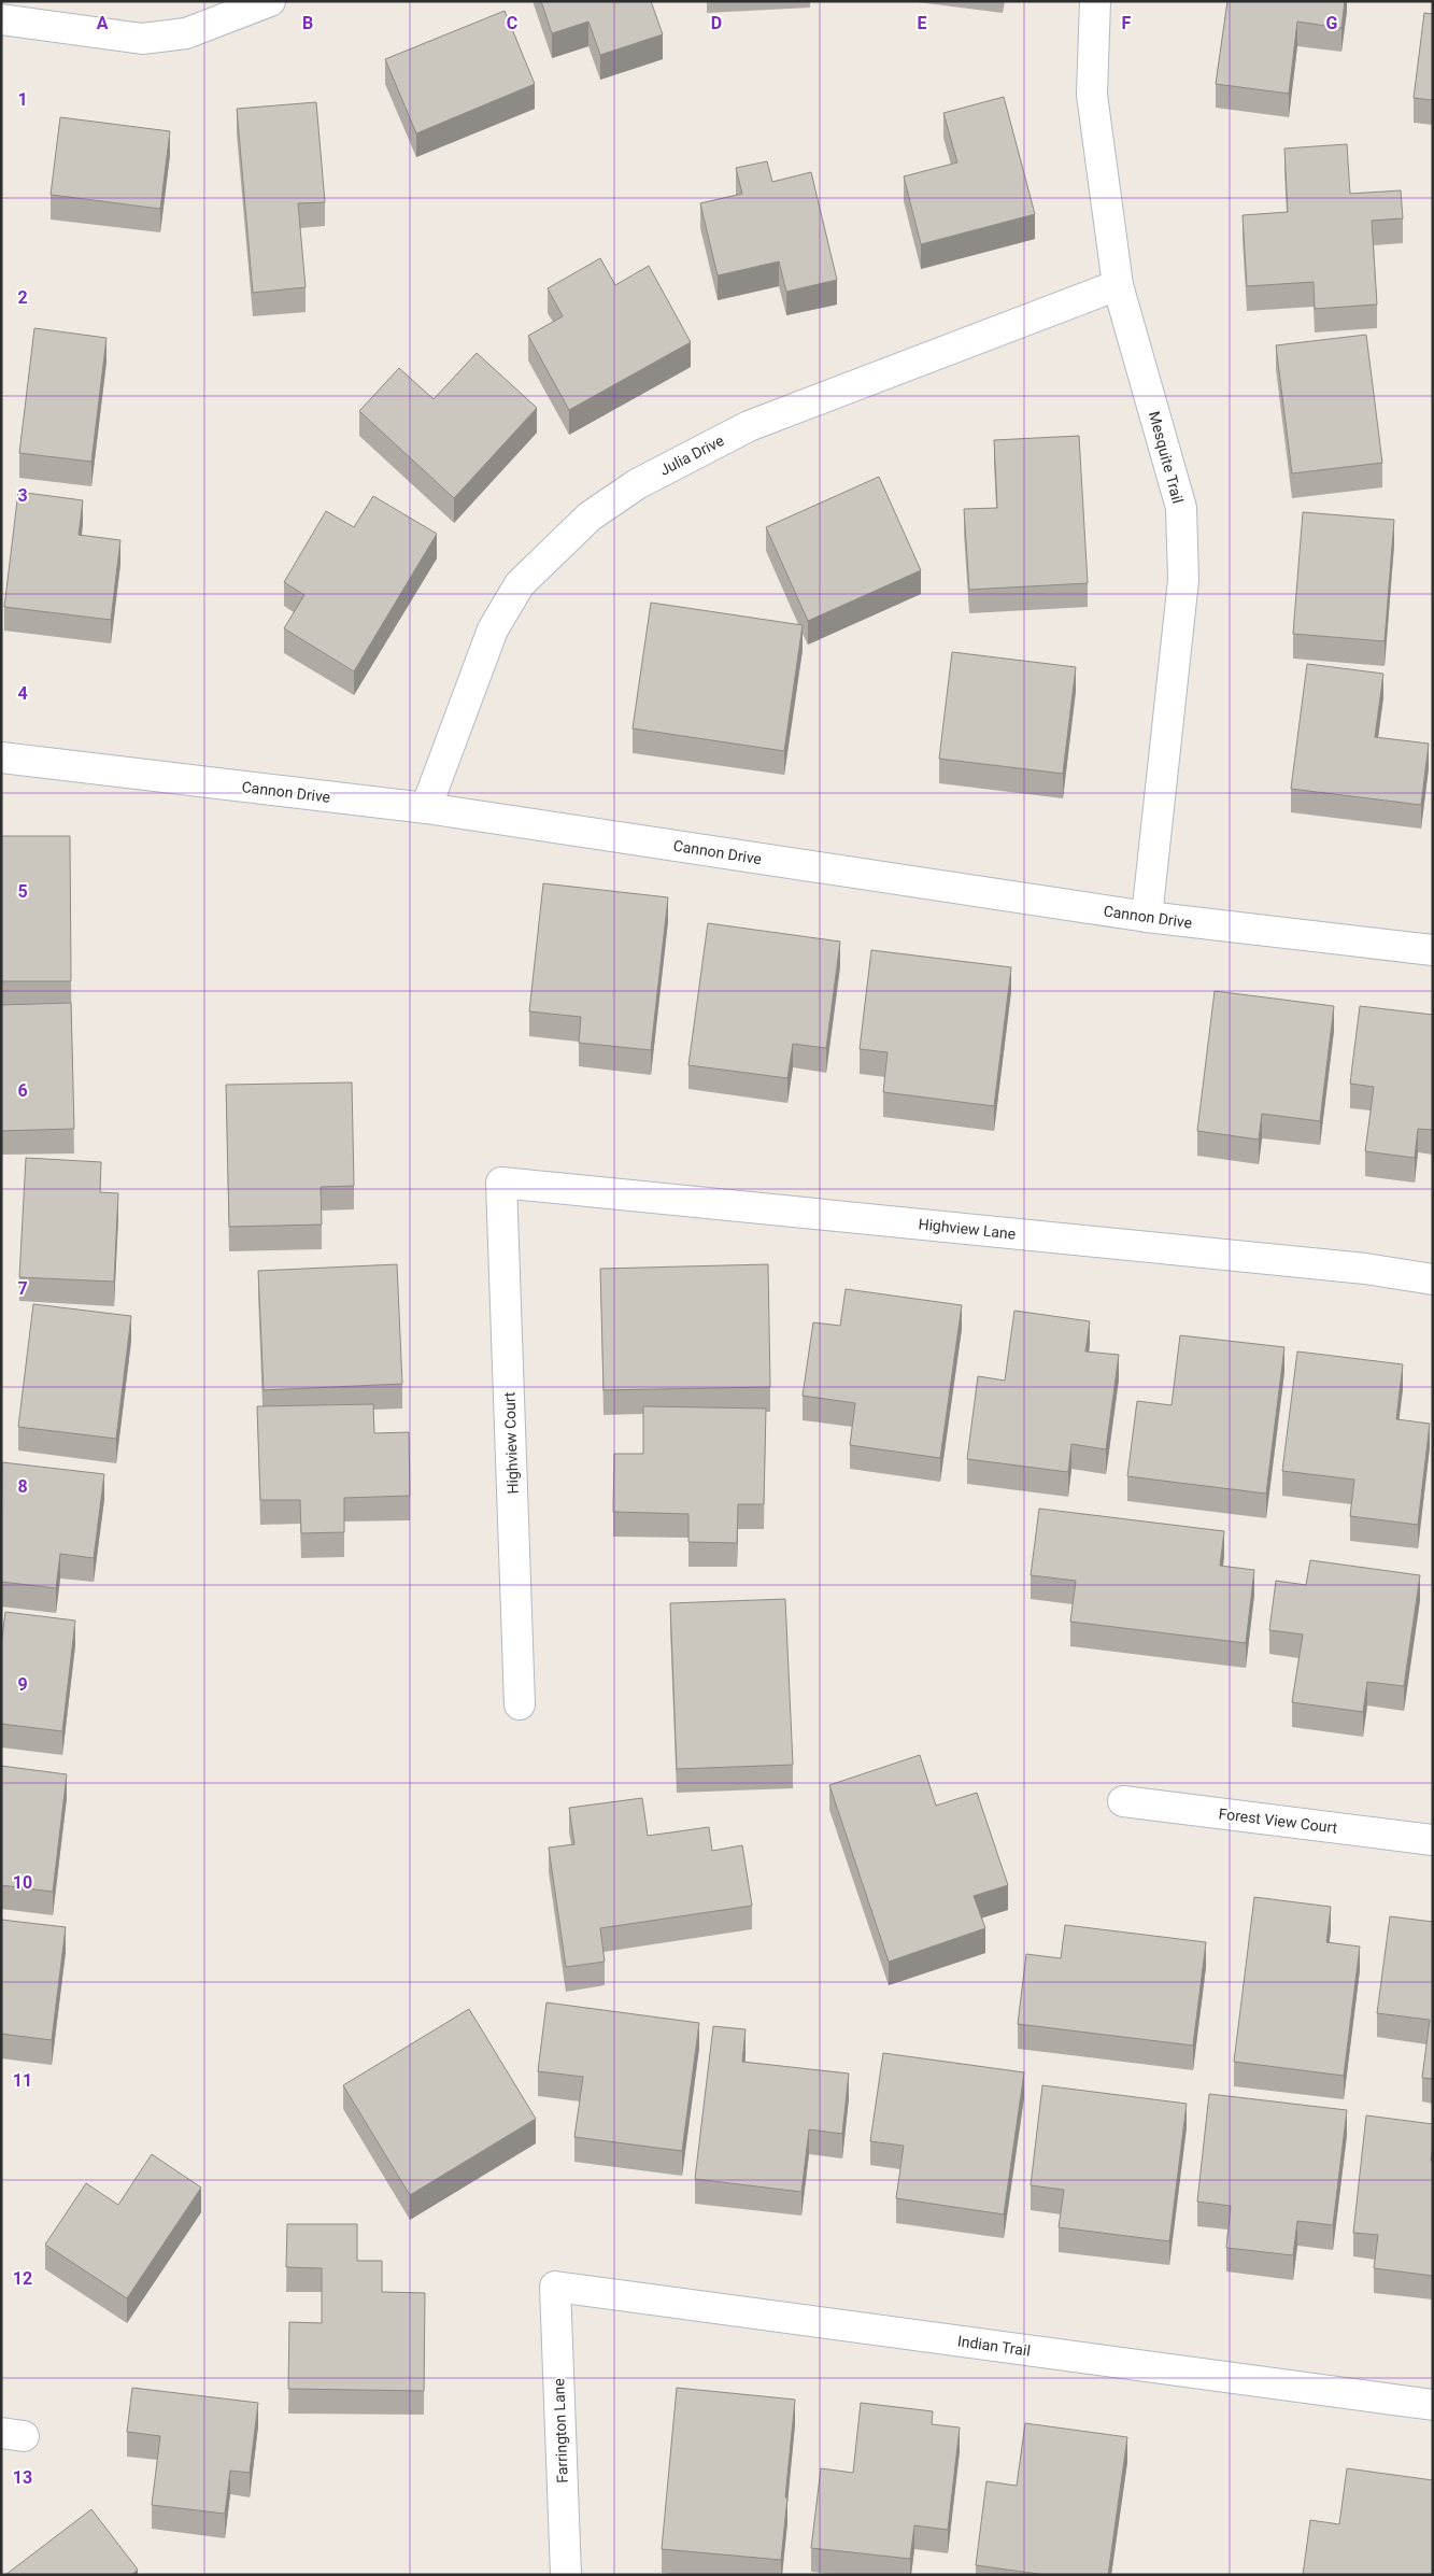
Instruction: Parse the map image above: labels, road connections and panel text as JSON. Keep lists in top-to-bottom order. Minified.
{"streets":{"street":["Julia Drive","Mesquite Trail","Cannon Drive","Highview Lane","Highview Court","Forest View Court","Indian Trail","Farrington Lane"]},"crossings":[["Julia Drive","Mesquite Trail"],["Julia Drive","Cannon Drive"],["Mesquite Trail","Cannon Drive"],["Highview Lane","Highview Court"],["Indian Trail","Farrington Lane"]],"grid":{"columns":["A","B","C","D","E","F","G"],"rows":["1","2","3","4","5","6","7","8","9","10","11","12","13"]}}
